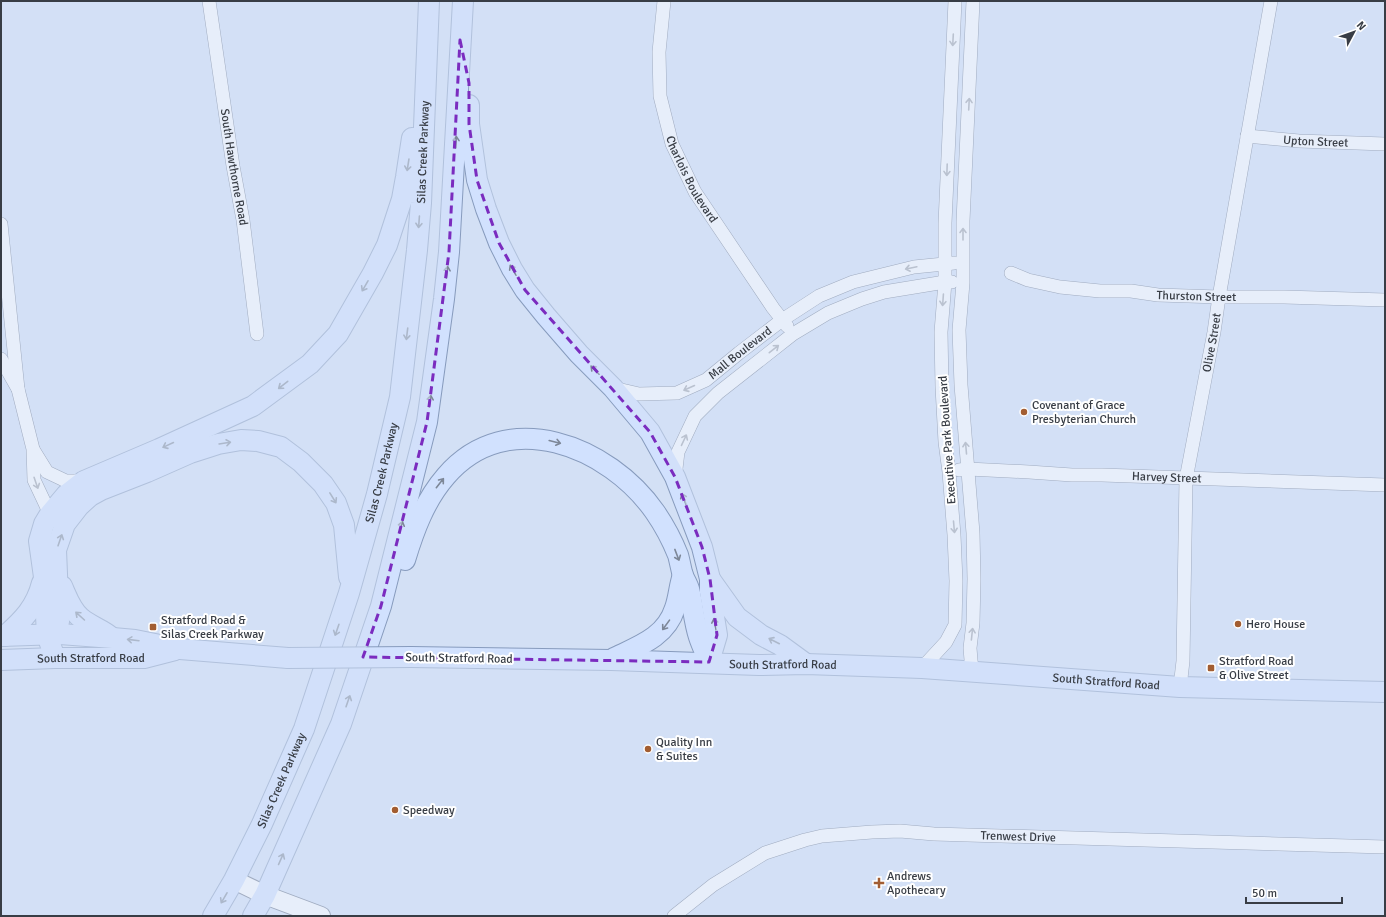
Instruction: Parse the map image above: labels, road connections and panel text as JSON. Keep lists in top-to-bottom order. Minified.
{"streets":{"main road":["Silas Creek Parkway","South Stratford Road"],"street":["Upton Street","South Hawthorne Road","Charlois Boulevard","Thurston Street","Olive Street","Mall Boulevard","Executive Park Boulevard","Harvey Street","Trenwest Drive"]},"crossings":[["Upton Street","Olive Street"],["Charlois Boulevard","Mall Boulevard"],["Thurston Street","Olive Street"],["Olive Street","Harvey Street"],["Olive Street","South Stratford Road"],["Mall Boulevard","Executive Park Boulevard"],["Executive Park Boulevard","Harvey Street"],["Executive Park Boulevard","South Stratford Road"]],"places":{"other":["Covenant of Grace Presbyterian Church","Hero House","Quality Inn & Suites","Speedway"],"transit":["Stratford Road & Silas Creek Parkway","Stratford Road & Olive Street"],"health":["Andrews Apothecary"]},"scale_bar":"50 m","north":"top right"}
